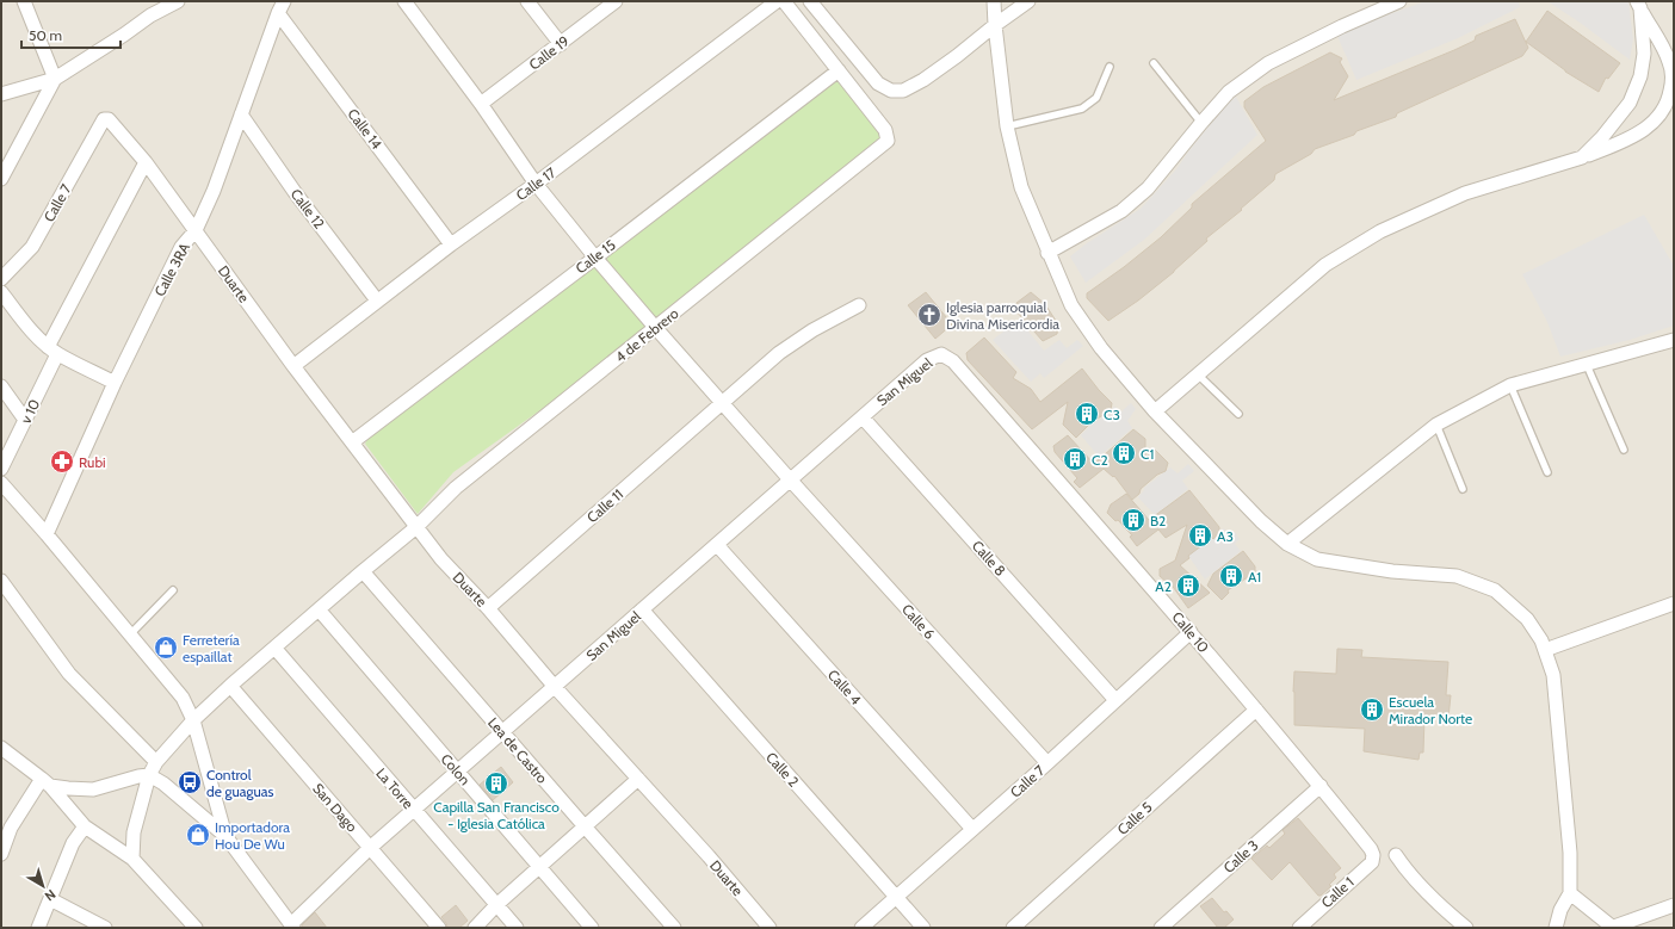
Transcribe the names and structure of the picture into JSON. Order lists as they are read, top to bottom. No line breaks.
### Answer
{"streets":{"street":["Calle 19","Calle 14","Calle 17","Calle 7","Calle 12","Calle 15","Calle 3RA","Duarte","4 de Febrero","San Miguel","v 10","Calle 11","Calle 8","Calle 6","Calle 10","Calle 4","Lea de Castro","Colon","Calle 2","La Torre","San Dago","Calle 5","Calle 3","Calle 1"]},"crossings":[["Calle 19","Calle 6"],["Calle 14","Calle 17"],["Calle 14","Calle 3RA"],["Calle 17","Calle 12"],["Calle 17","Duarte"],["Calle 17","Calle 6"],["Calle 7","Duarte"],["Calle 7","Calle 8"],["Calle 7","Calle 6"],["Calle 7","Calle 10"],["Calle 7","Calle 4"],["Calle 7","Calle 2"],["Calle 12","Calle 3RA"],["Calle 15","Duarte"],["Calle 15","4 de Febrero"],["Calle 15","Calle 6"],["Calle 3RA","Duarte"],["Duarte","4 de Febrero"],["Duarte","San Miguel"],["Duarte","v 10"],["Duarte","Calle 11"],["4 de Febrero","Calle 6"],["4 de Febrero","Lea de Castro"],["4 de Febrero","Colon"],["4 de Febrero","La Torre"],["4 de Febrero","San Dago"],["San Miguel","Calle 8"],["San Miguel","Calle 6"],["San Miguel","Calle 10"],["San Miguel","Calle 4"],["San Miguel","Lea de Castro"],["San Miguel","Colon"],["San Miguel","Calle 2"],["San Miguel","La Torre"],["San Miguel","San Dago"],["Calle 11","Calle 6"],["Calle 10","Calle 5"],["Calle 10","Calle 3"],["Calle 10","Calle 1"]],"places":{"church":["Iglesia parroquial Divina Misericordia"],"building":["C3","C1","C2","B2","A3","A1","A2","Escuela Mirador Norte","Capilla San Francisco - Iglesia Católica"],"pharmacy":["Rubi"],"shop":["Ferretería espaillat","Importadora Hou De Wu"],"bus stop":["Control de guaguas"]},"scale_bar":"50 m","north":"bottom right"}
